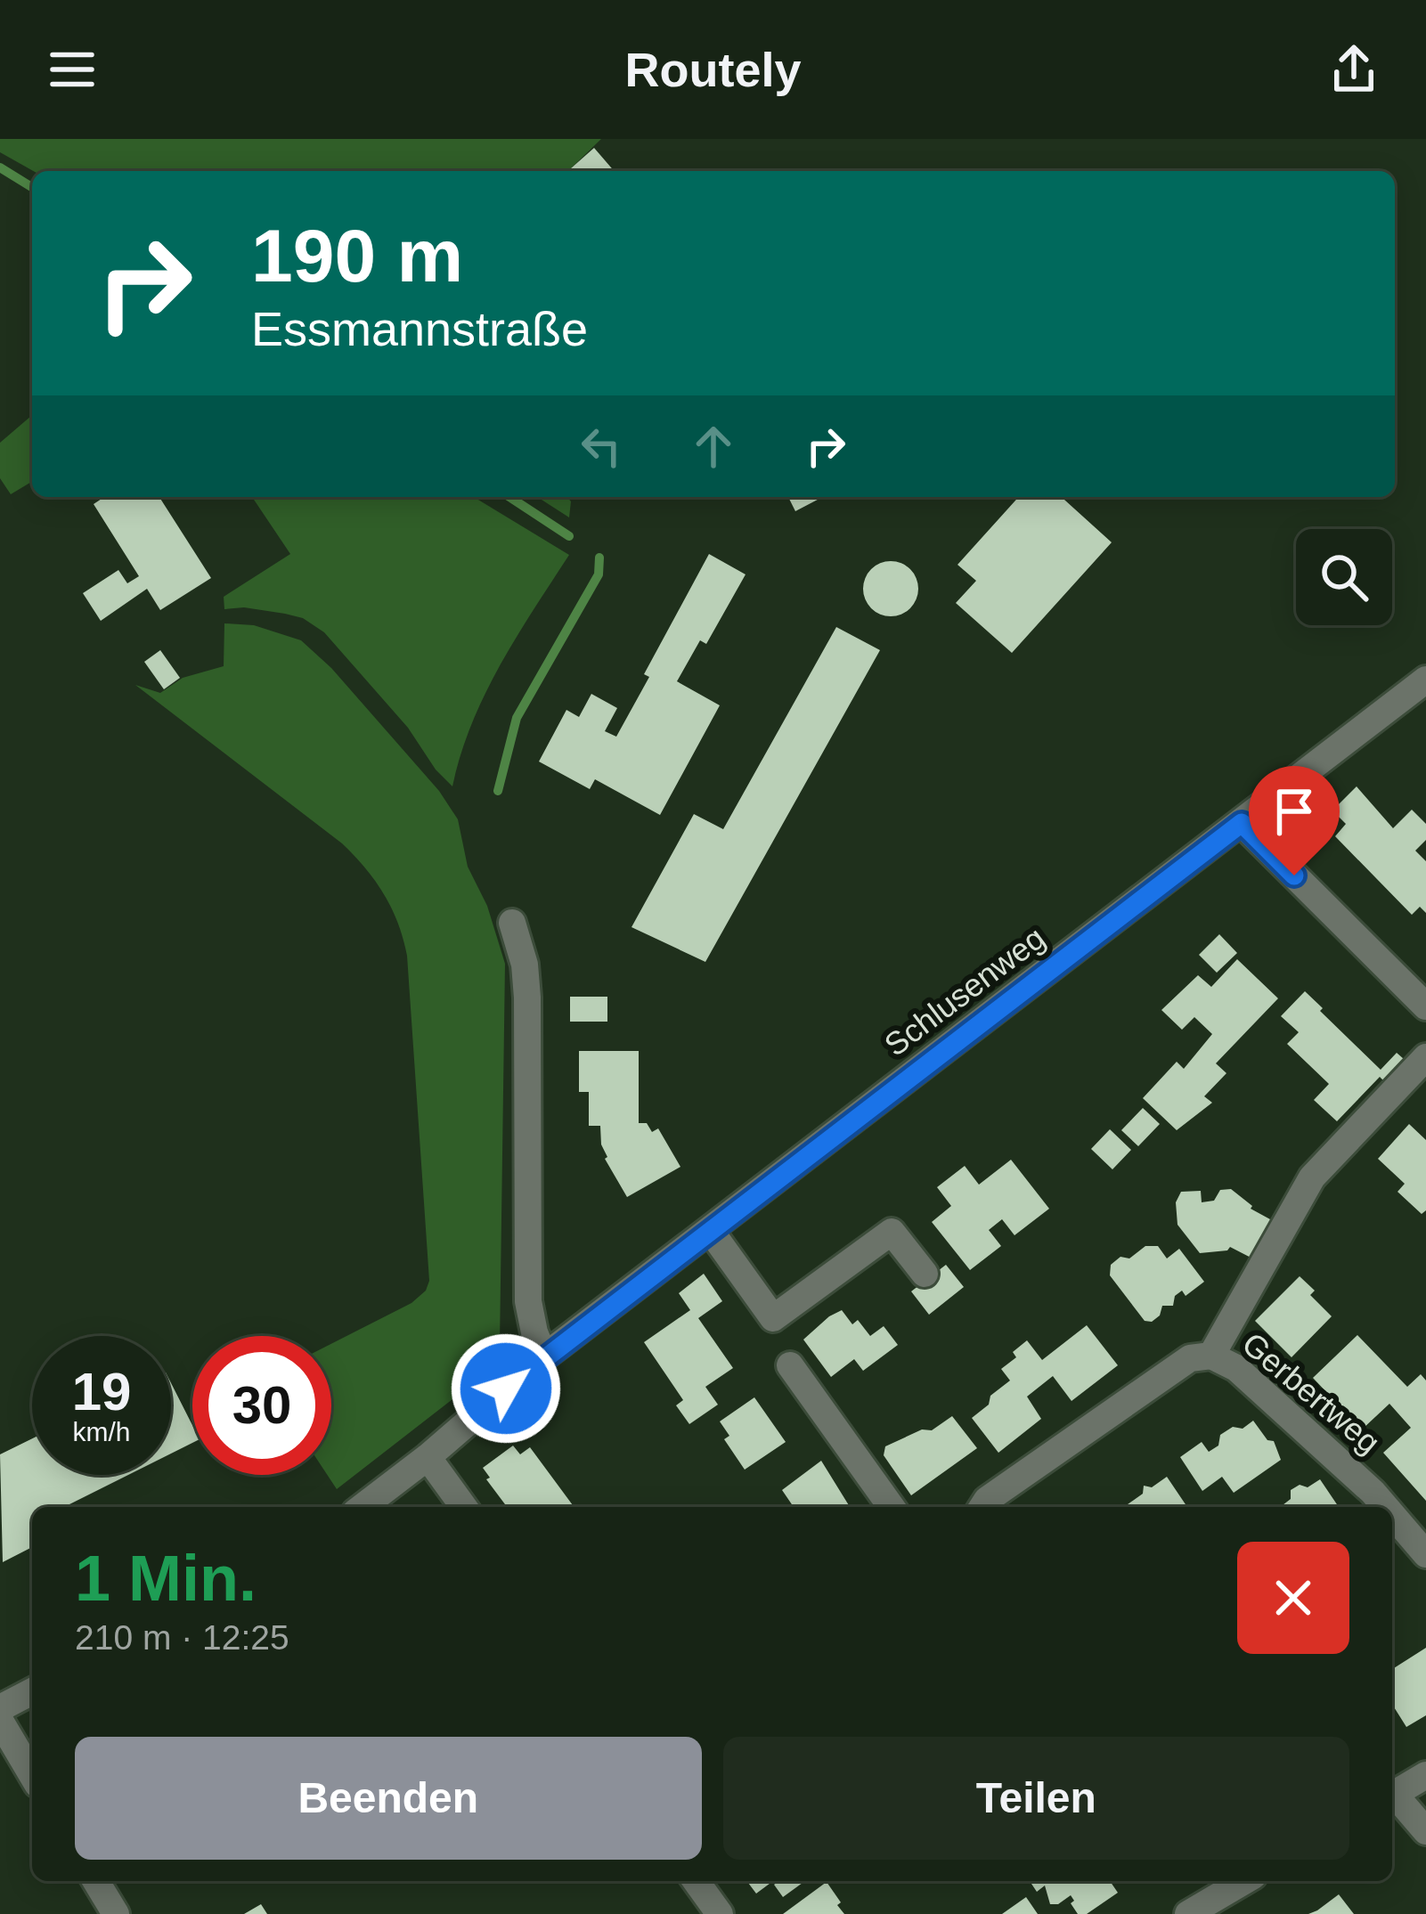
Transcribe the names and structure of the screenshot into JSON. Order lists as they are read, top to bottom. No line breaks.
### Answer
{"streets":{"street":["Schlusenweg","Gerbertweg"]},"page":{"header":"Routely","turn":["190 m","Essmannstraße"],"speed":"19 km/h","limit":"30","heading":["1 Min.","210 m · 12:25"],"buttons":["Beenden","Teilen"]}}
